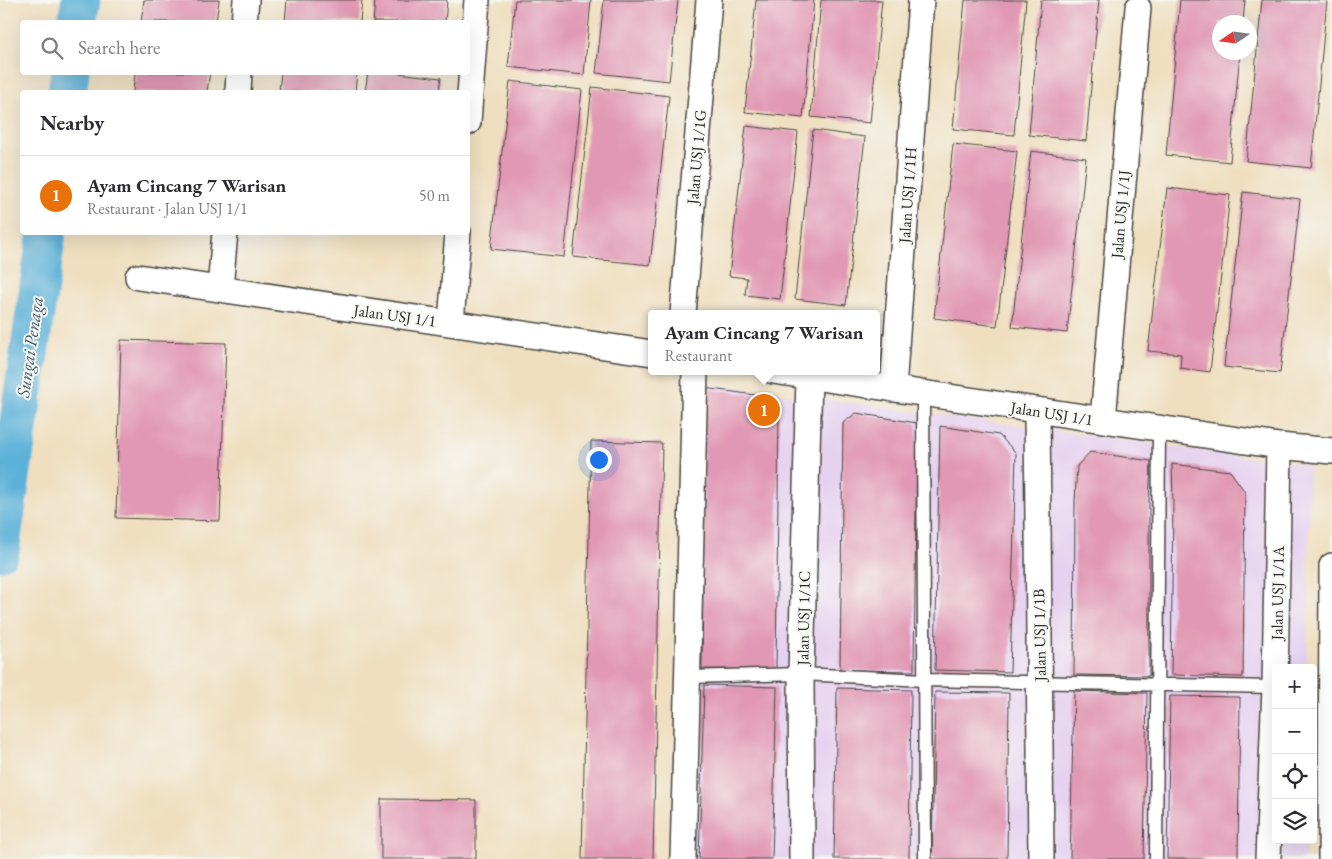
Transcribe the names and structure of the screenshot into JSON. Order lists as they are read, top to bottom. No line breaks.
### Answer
{"streets":{"street":["Jalan USJ 1/1G","Jalan USJ 1/1H","Jalan USJ 1/1J","Jalan USJ 1/1","Jalan USJ 1/1A","Jalan USJ 1/1C","Jalan USJ 1/1B"]},"crossings":[["Jalan USJ 1/1H","Jalan USJ 1/1"],["Jalan USJ 1/1J","Jalan USJ 1/1"],["Jalan USJ 1/1","Jalan USJ 1/1A"],["Jalan USJ 1/1","Jalan USJ 1/1C"],["Jalan USJ 1/1","Jalan USJ 1/1B"]],"water":["Sungai Penaga"],"north":"left","page":{"search":"Search here","heading":"Nearby","list":[{"mark":"1","name":"Ayam Cincang 7 Warisan","note":"Restaurant · Jalan USJ 1/1","value":"50 m"}],"popup":["Ayam Cincang 7 Warisan","Restaurant"],"pins":"1","map_buttons":["+","−"]}}
